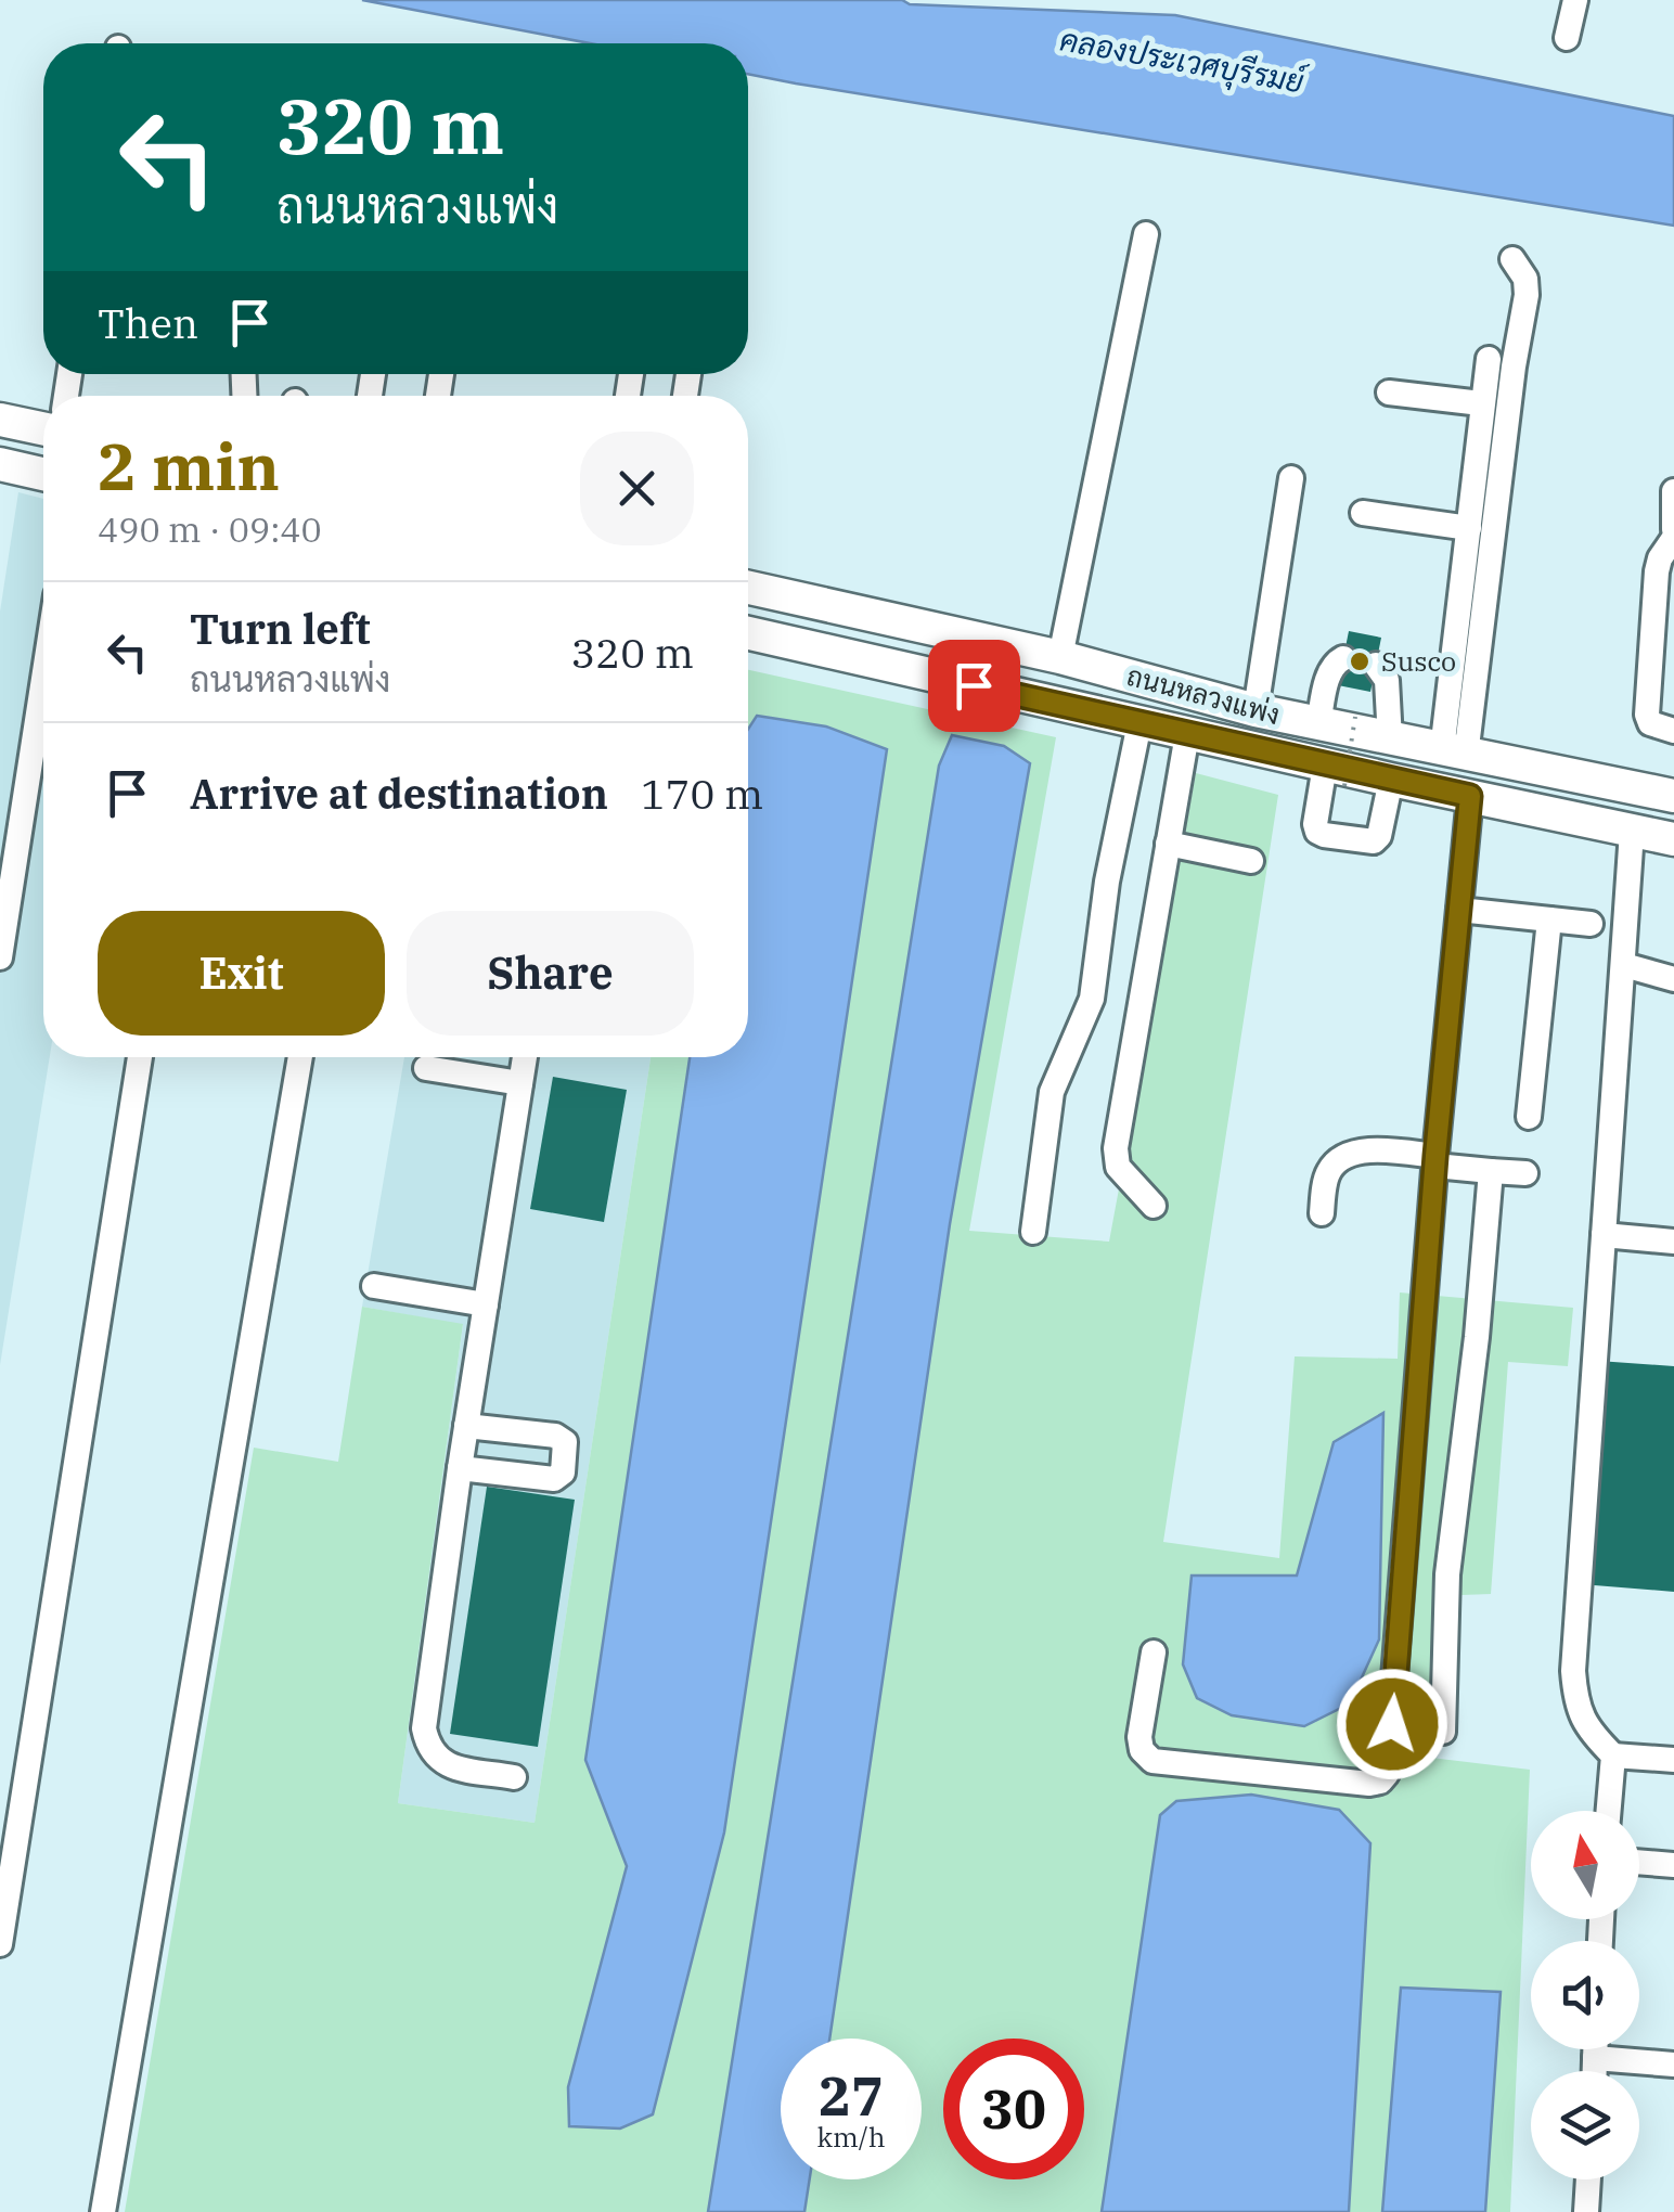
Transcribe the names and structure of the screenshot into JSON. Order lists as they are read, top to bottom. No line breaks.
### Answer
{"streets":{"main road":["ถนนหลวงแพ่ง"]},"water":["คลองประเวศบุรีรมย์"],"places":["Susco"],"north":"top","page":{"turn":["320 m","ถนนหลวงแพ่ง"],"then":"Then","heading":["2 min","490 m · 09:40"],"list":[{"name":"Turn left","note":"ถนนหลวงแพ่ง","value":"320 m"},{"name":"Arrive at destination","value":"170 m"}],"buttons":["Exit","Share"],"speed":"27 km/h","limit":"30"}}
